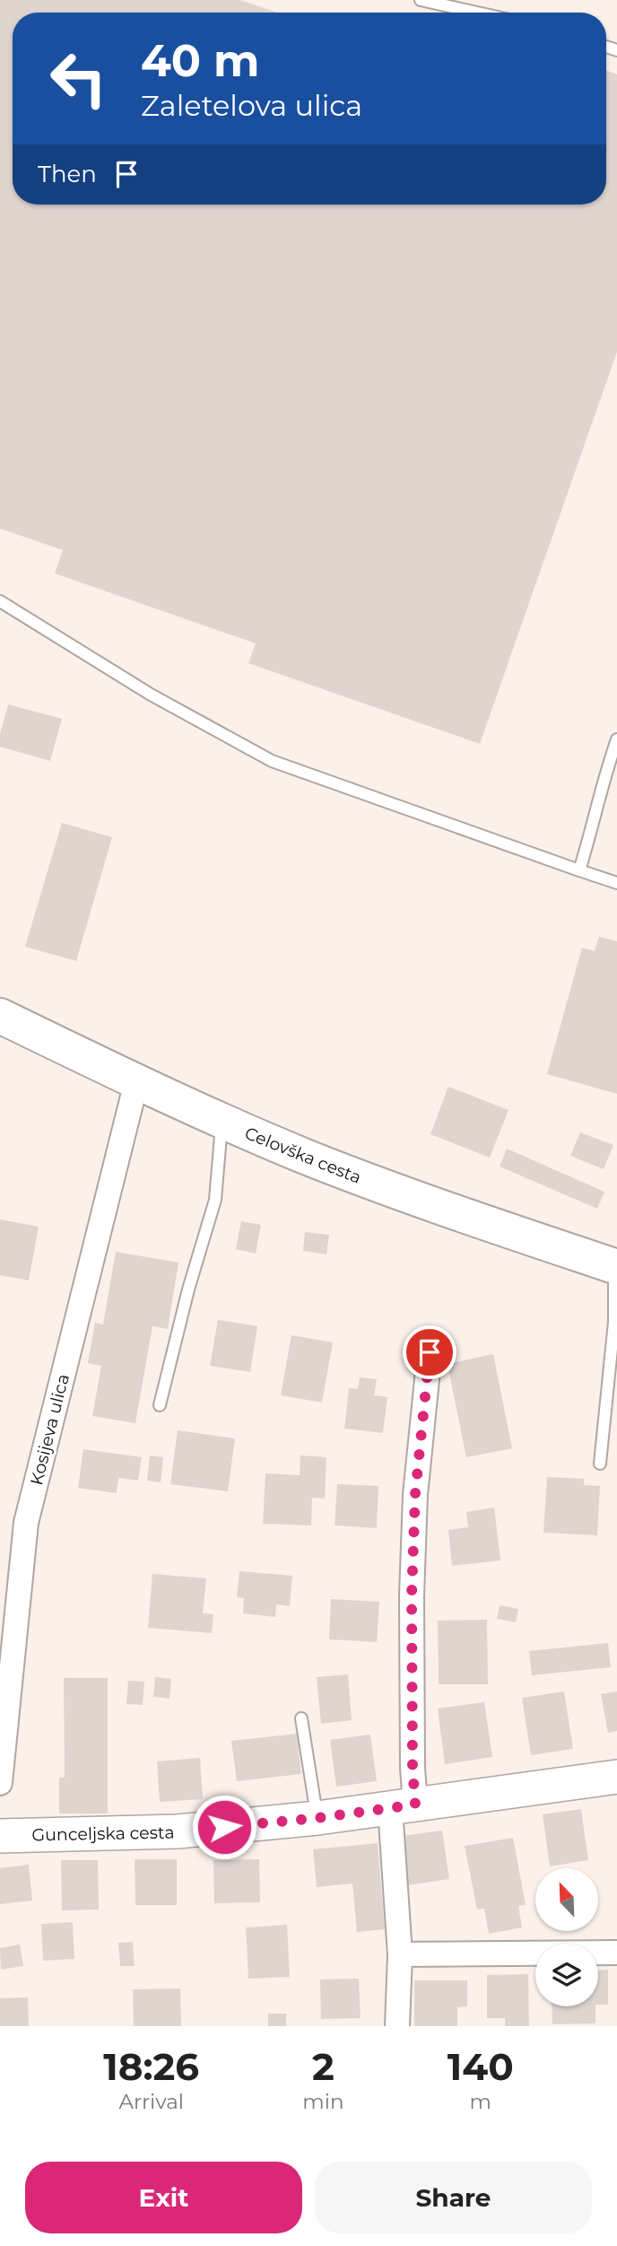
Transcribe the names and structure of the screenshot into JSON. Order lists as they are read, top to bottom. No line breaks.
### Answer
{"streets":{"main road":["Celovška cesta"],"street":["Kosijeva ulica","Gunceljska cesta"]},"crossings":[["Celovška cesta","Kosijeva ulica"]],"north":"top left","page":{"turn":["40 m","Zaletelova ulica"],"then":"Then","eta":["18:26","Arrival","2","min","140","m"],"buttons":["Exit","Share"]}}
